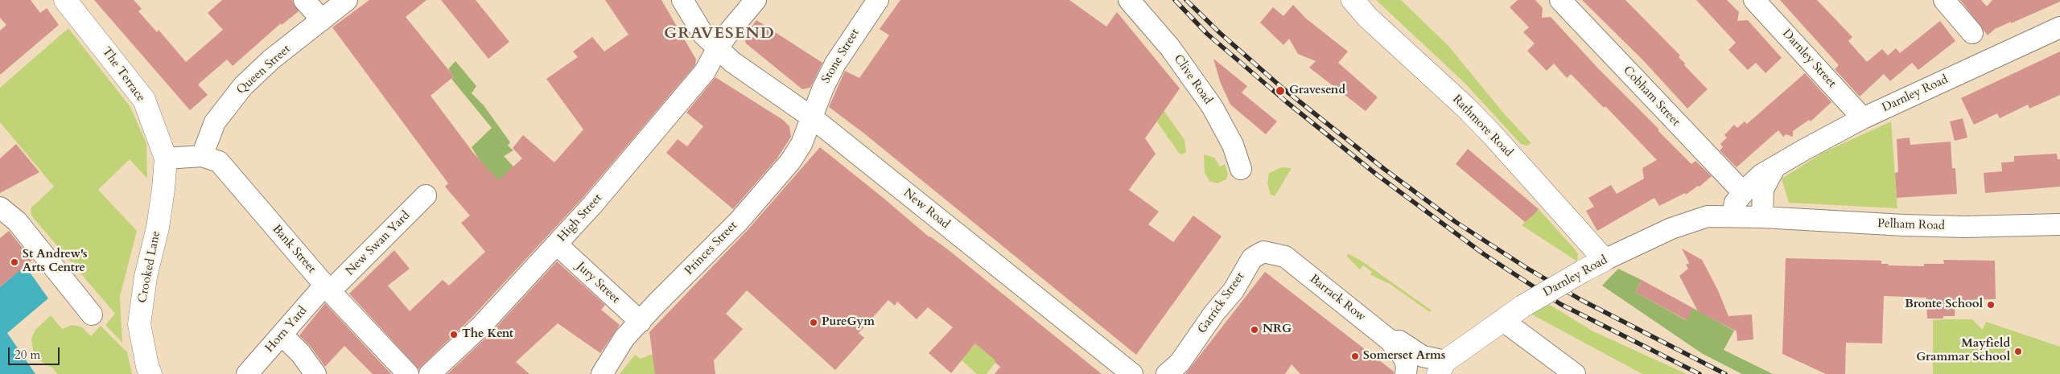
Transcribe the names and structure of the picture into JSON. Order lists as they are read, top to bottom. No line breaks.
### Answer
{"streets":{"main road":["The Terrace","Darnley Road","Rathmore Road","Crooked Lane"],"street":["Stone Street","Darnley Street","Queen Street","Clive Road","Cobham Street","New Road","High Street","Pelham Road","New Swan Yard","Princes Street","Bank Street","Jury Street","Barrack Row","Garrick Street","Horn Yard"]},"crossings":[["Stone Street","New Road"],["Stone Street","Princes Street"],["Darnley Street","Darnley Road"],["Queen Street","Bank Street"],["The Terrace","Bank Street"],["The Terrace","Crooked Lane"],["Darnley Road","Cobham Street"],["Darnley Road","Rathmore Road"],["Darnley Road","Pelham Road"],["Darnley Road","Barrack Row"],["New Road","High Street"],["New Road","Princes Street"],["High Street","Jury Street"],["New Swan Yard","Bank Street"],["New Swan Yard","Horn Yard"],["Princes Street","Jury Street"],["Bank Street","Crooked Lane"],["Bank Street","Horn Yard"],["Barrack Row","Garrick Street"]],"districts":["GRAVESEND"],"places":["Gravesend","St Andrew's Arts Centre","Bronte School","PureGym","NRG","The Kent","Mayfield Grammar School","Somerset Arms"],"scale_bar":"20 m"}
